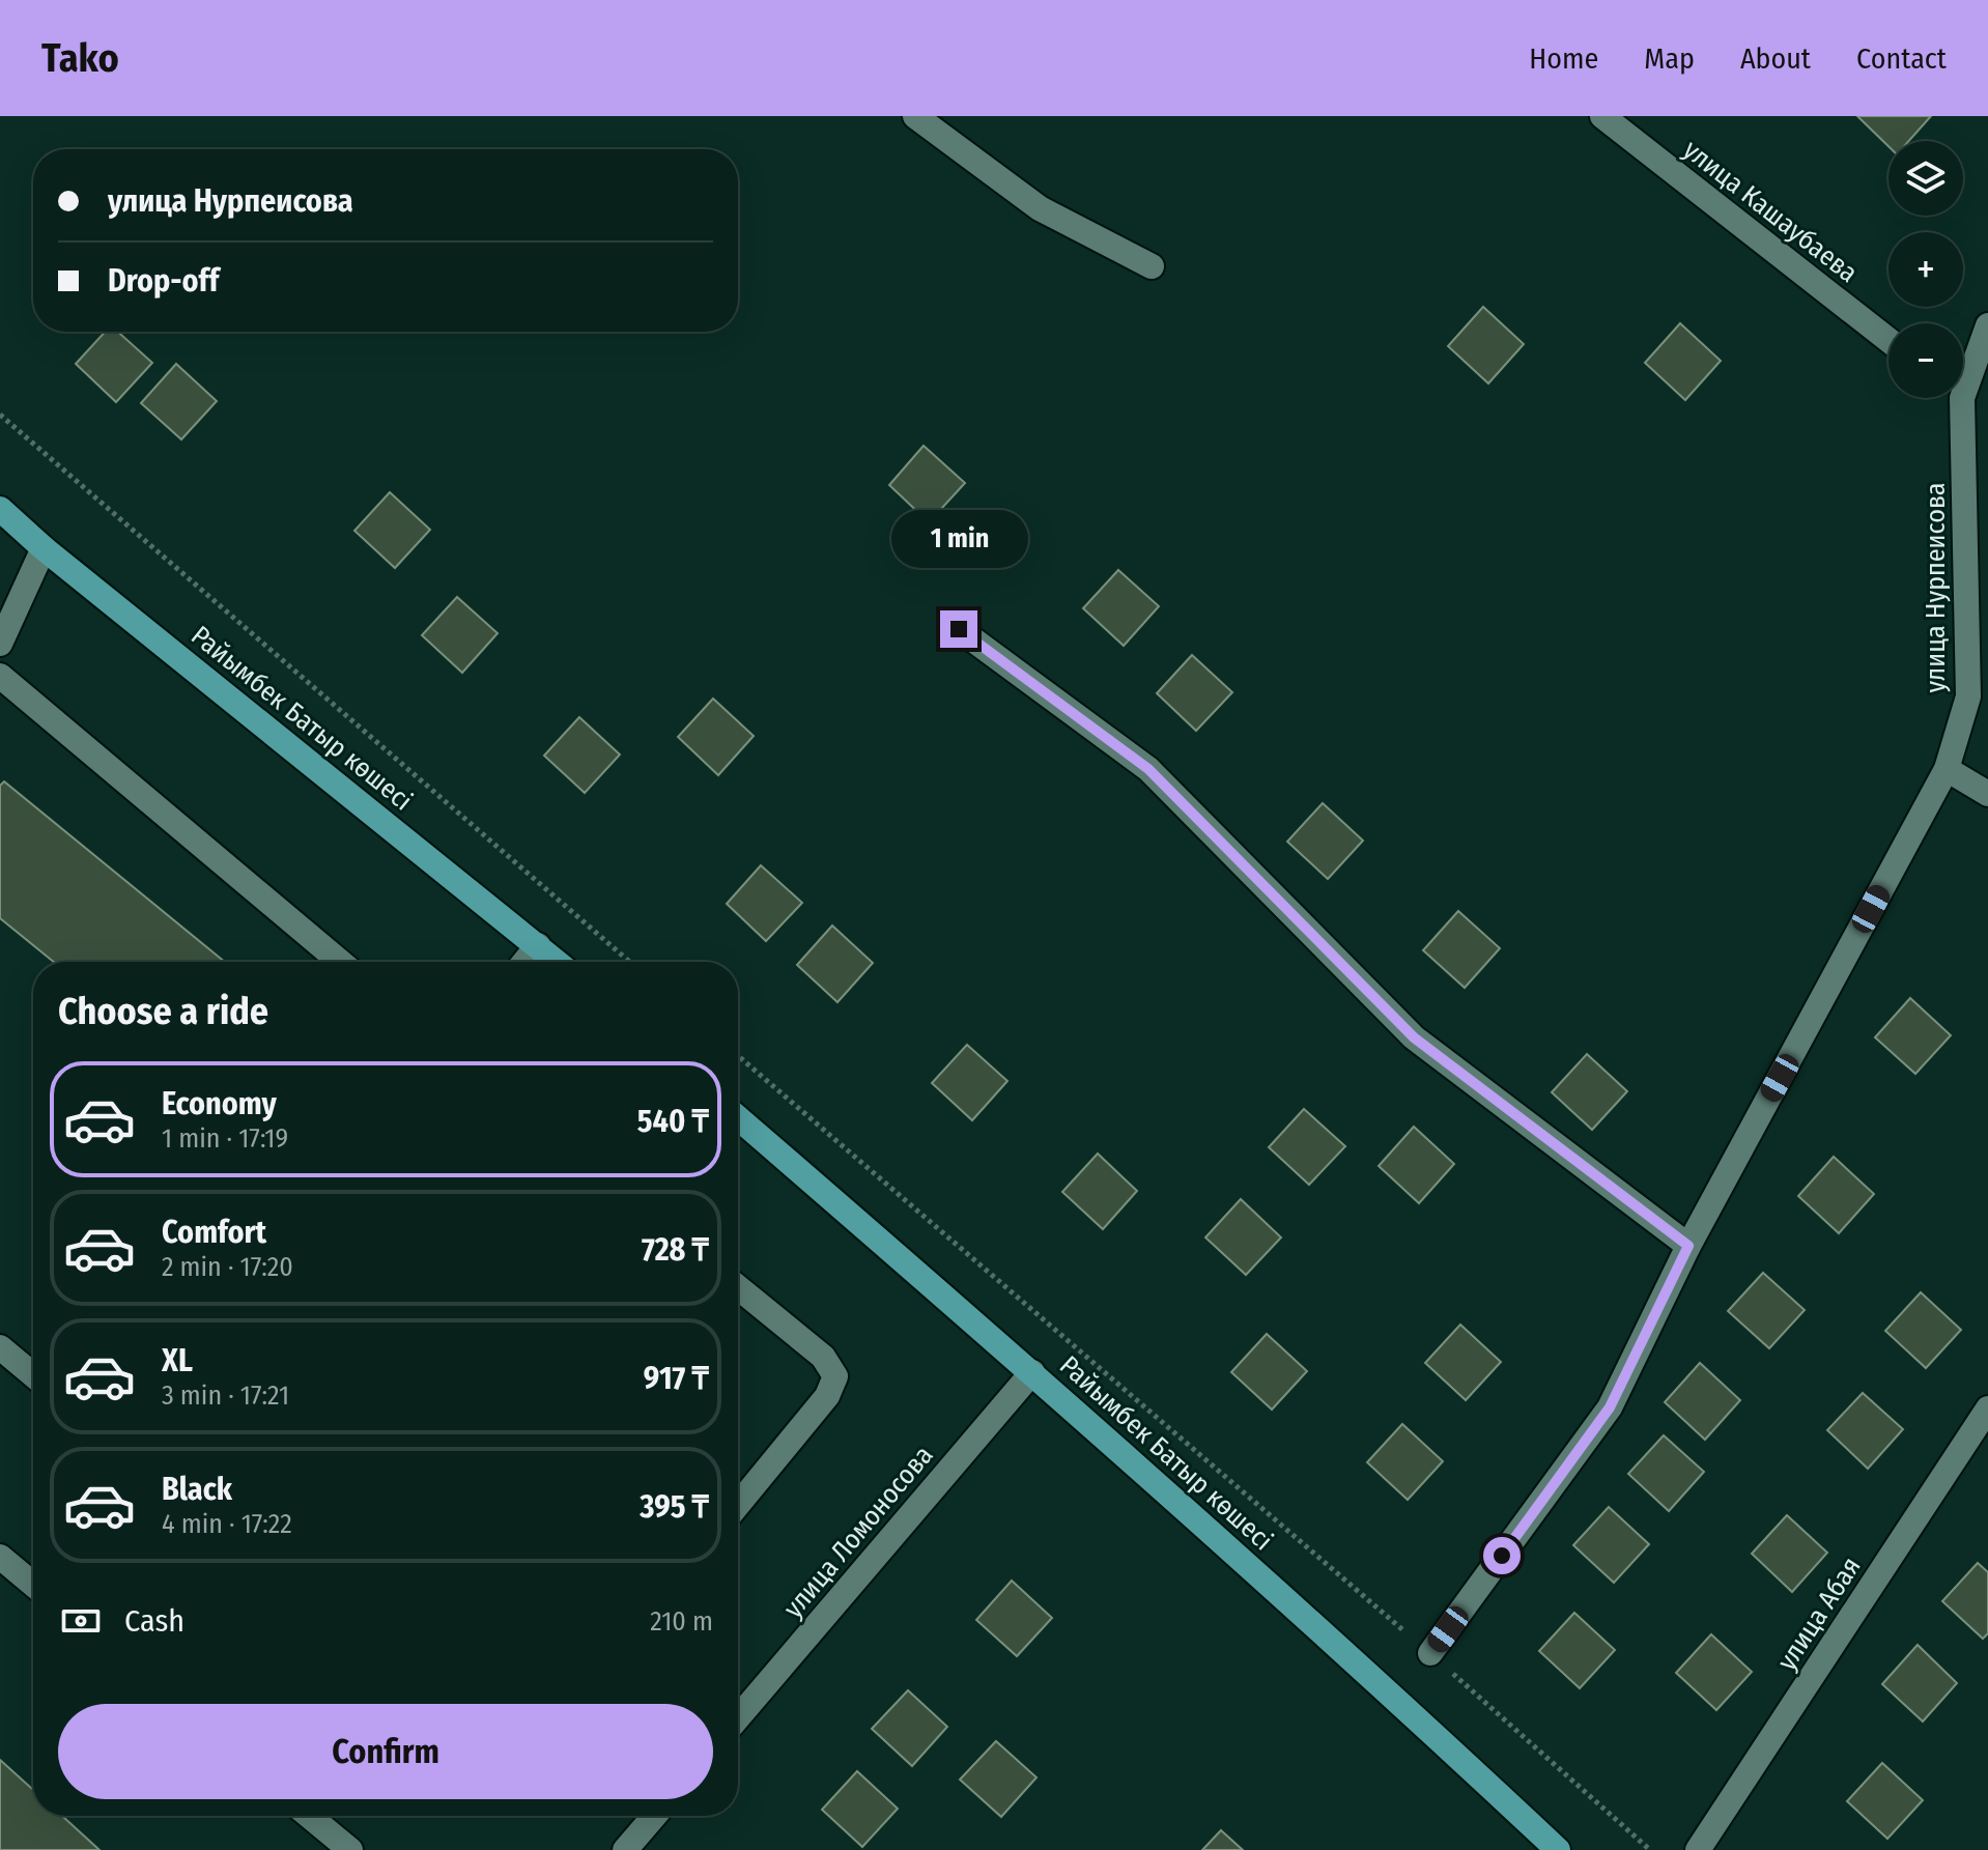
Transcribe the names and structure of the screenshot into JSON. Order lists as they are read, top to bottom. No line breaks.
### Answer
{"streets":{"main road":["Райымбек Батыр көшесі"],"street":["улица Кашаубаева","улица Нурпеисова","улица Ломоносова","улица Абая"]},"crossings":[["Райымбек Батыр көшесі","улица Ломоносова"]],"page":{"header":"Tako","nav":["Home","Map","About","Contact"],"map_buttons":["+","−"],"banner":["улица Нурпеисова","Drop-off"],"bubble":"1 min","heading":"Choose a ride","list":[{"name":"Economy","note":"1 min · 17:19","value":"540 ₸"},{"name":"Comfort","note":"2 min · 17:20","value":"728 ₸"},{"name":"XL","note":"3 min · 17:21","value":"917 ₸"},{"name":"Black","note":"4 min · 17:22","value":"395 ₸"}],"pay":["Cash","210 m"],"buttons":"Confirm"}}
